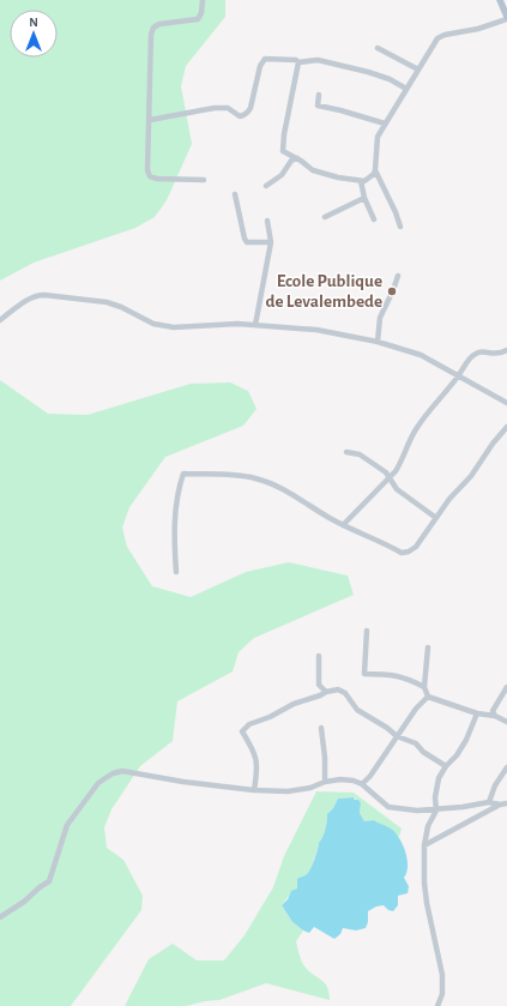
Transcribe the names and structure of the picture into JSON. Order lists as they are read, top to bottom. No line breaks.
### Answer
{"places":["Ecole Publique de Levalembede"],"north":"top"}
